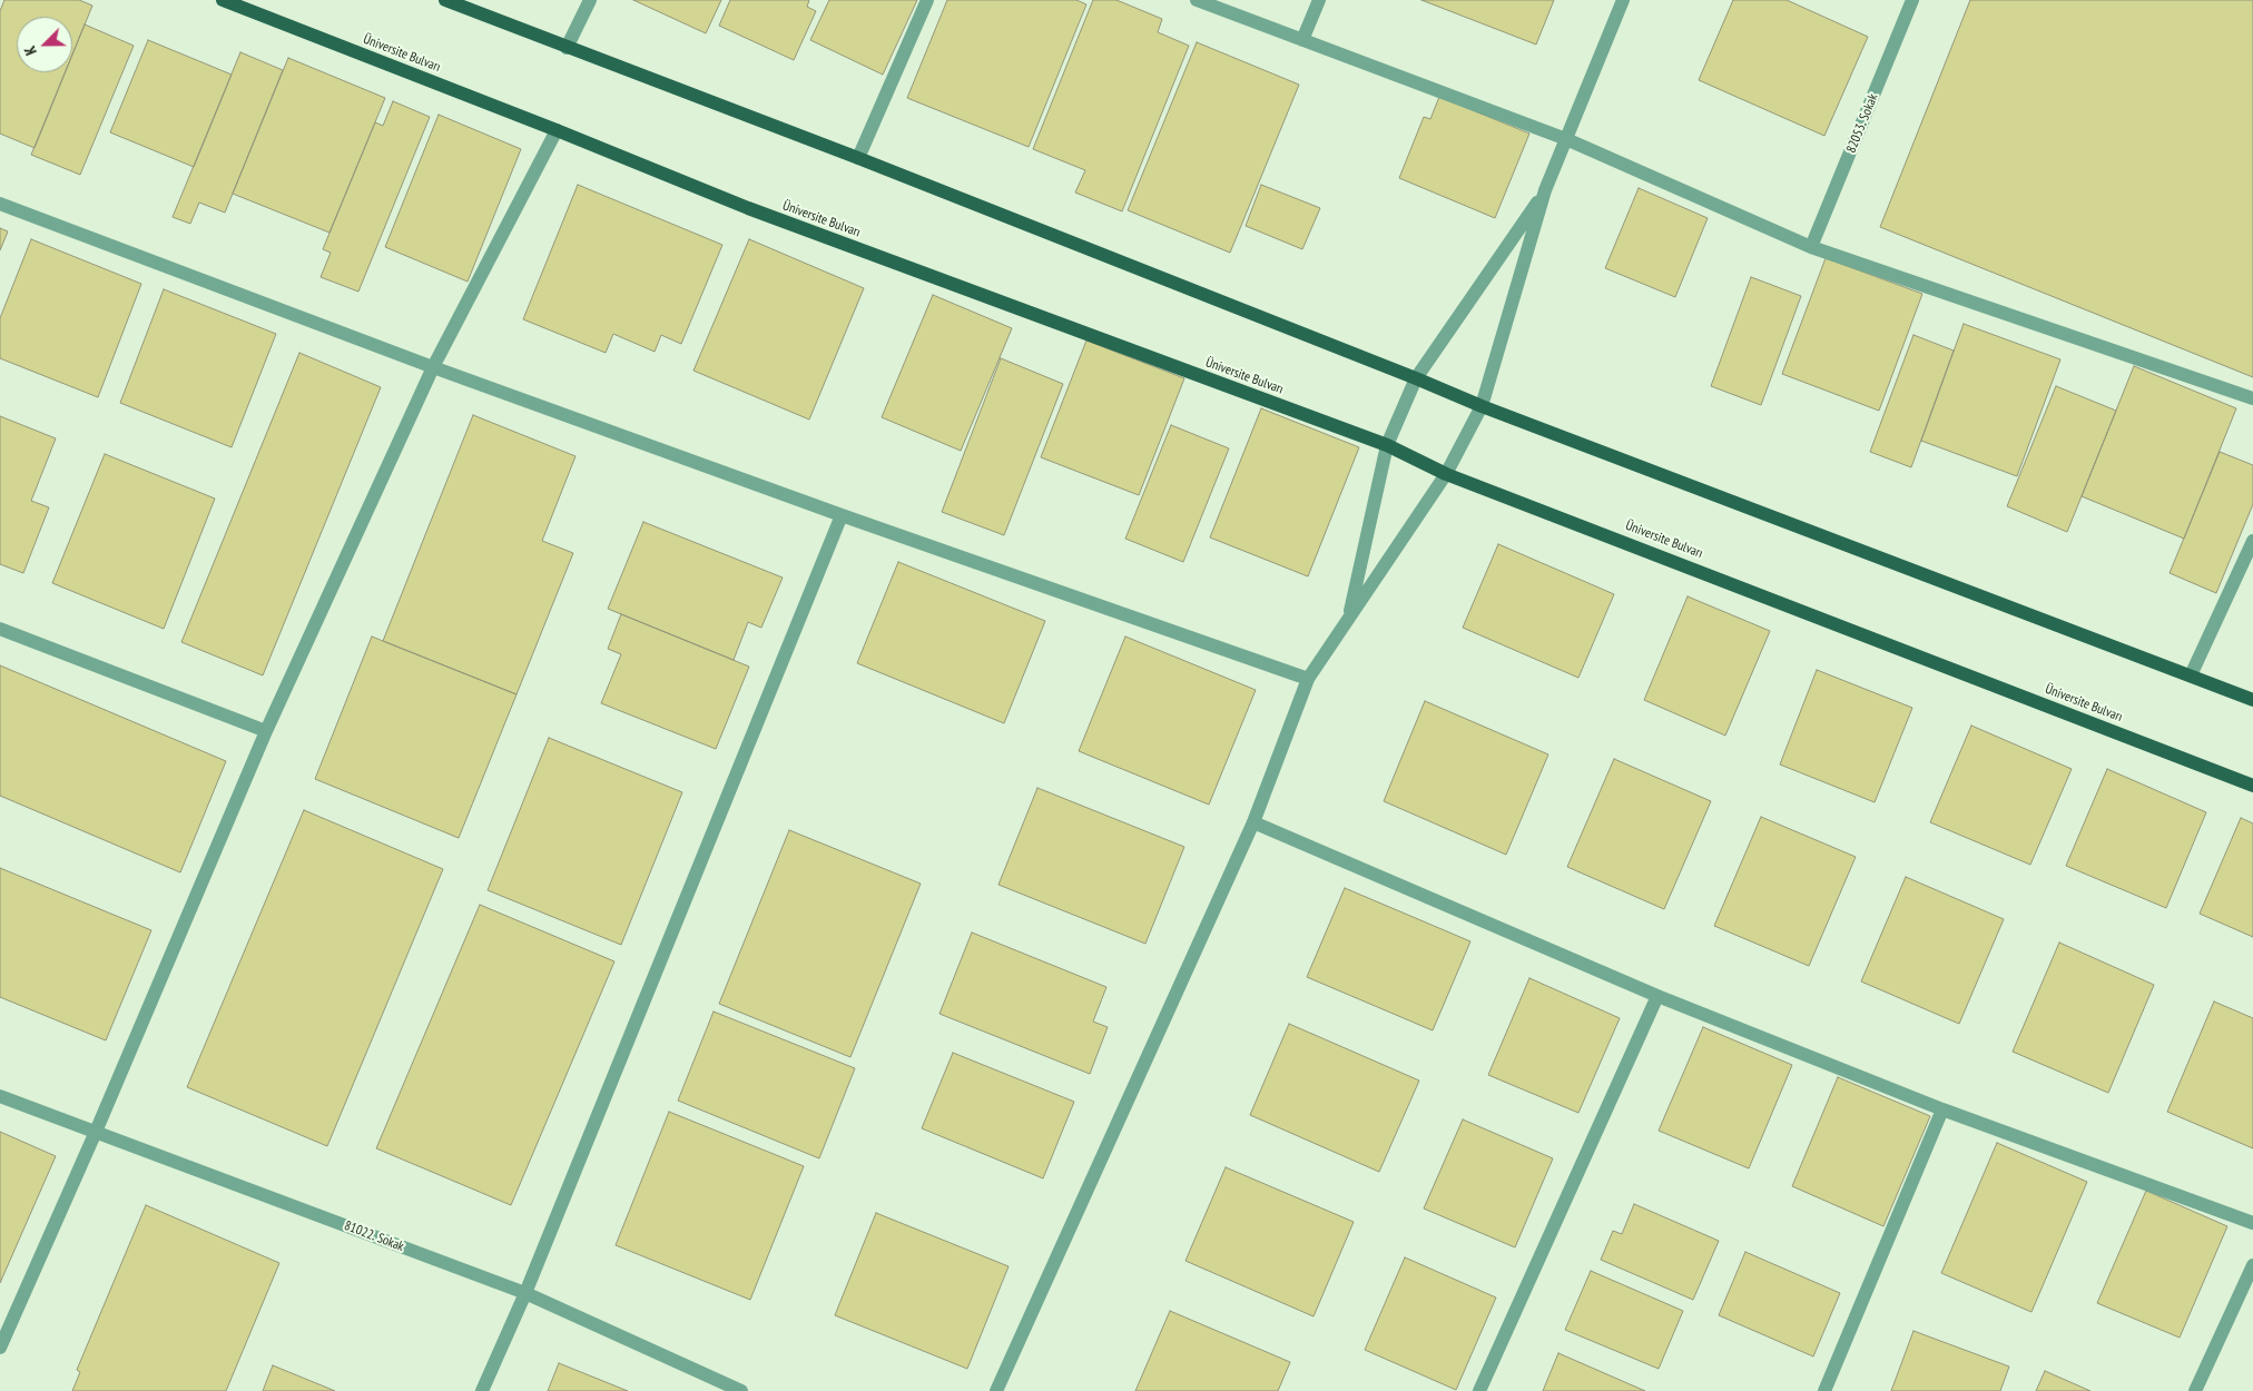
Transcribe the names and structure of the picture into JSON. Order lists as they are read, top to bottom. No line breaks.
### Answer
{"streets":{"main road":["Üniversite Bulvarı"],"street":["82053. Sokak","81022. Sokak"]},"north":"bottom left"}
